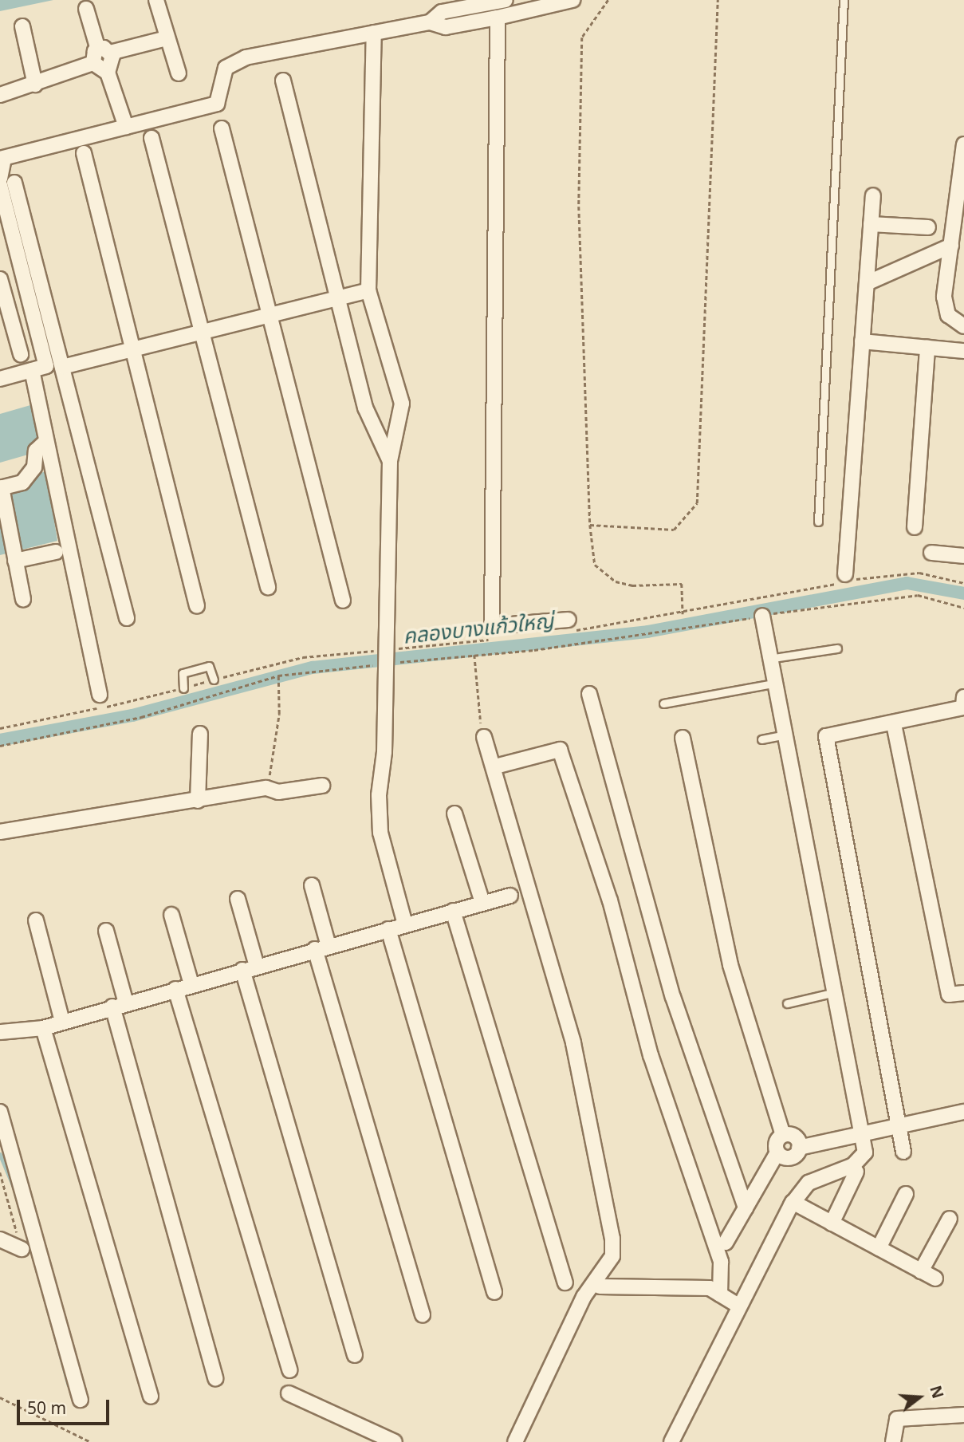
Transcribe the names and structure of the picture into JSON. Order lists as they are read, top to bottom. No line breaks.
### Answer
{"water":["คลองบางแก้วใหญ่"],"scale_bar":"50 m","north":"right"}
